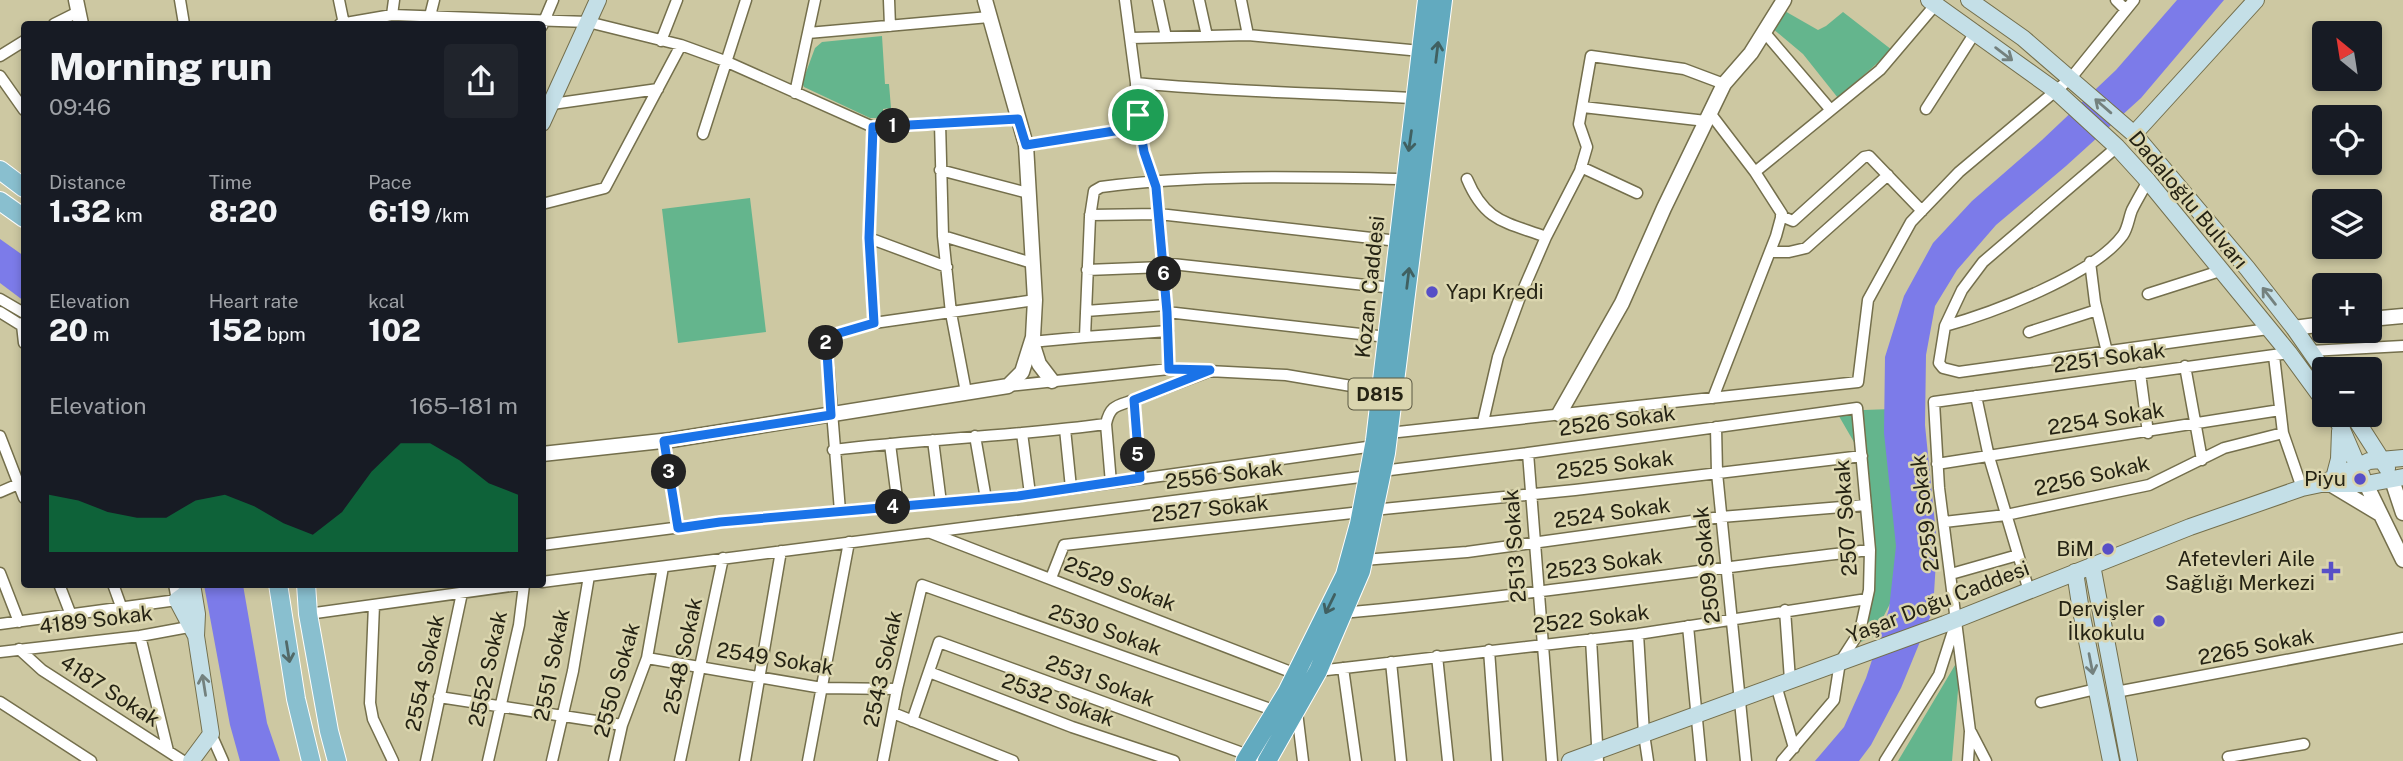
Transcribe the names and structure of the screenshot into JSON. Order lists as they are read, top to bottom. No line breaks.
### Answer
{"streets":{"highway":["Kozan Caddesi","D815"],"main road":["Dadaloğlu Bulvarı","Yaşar Doğu Caddesi"],"street":["2251 Sokak","2254 Sokak","2526 Sokak","2525 Sokak","2556 Sokak","2256 Sokak","2527 Sokak","2524 Sokak","2259 Sokak","2507 Sokak","2513 Sokak","2523 Sokak","2509 Sokak","2529 Sokak","2522 Sokak","4189 Sokak","2530 Sokak","2265 Sokak","2548 Sokak","2549 Sokak","2551 Sokak","2552 Sokak","2543 Sokak","2554 Sokak","2550 Sokak","2531 Sokak","4187 Sokak","2532 Sokak"]},"crossings":[["Dadaloğlu Bulvarı","2251 Sokak"],["Kozan Caddesi","2526 Sokak"],["Kozan Caddesi","2525 Sokak"],["Kozan Caddesi","2556 Sokak"],["Kozan Caddesi","2527 Sokak"],["Kozan Caddesi","2524 Sokak"],["Kozan Caddesi","2523 Sokak"],["Kozan Caddesi","2529 Sokak"],["Kozan Caddesi","2522 Sokak"],["Kozan Caddesi","2530 Sokak"],["Kozan Caddesi","2531 Sokak"],["2251 Sokak","2259 Sokak"],["2254 Sokak","2259 Sokak"],["2526 Sokak","2556 Sokak"],["2526 Sokak","2507 Sokak"],["2526 Sokak","2513 Sokak"],["2526 Sokak","2509 Sokak"],["2525 Sokak","2527 Sokak"],["2525 Sokak","2507 Sokak"],["2525 Sokak","2513 Sokak"],["2525 Sokak","2509 Sokak"],["2556 Sokak","2529 Sokak"],["2556 Sokak","2548 Sokak"],["2556 Sokak","2551 Sokak"],["2556 Sokak","2550 Sokak"],["2256 Sokak","2259 Sokak"],["2527 Sokak","2529 Sokak"],["2524 Sokak","2507 Sokak"],["2524 Sokak","2513 Sokak"],["2524 Sokak","2509 Sokak"],["2259 Sokak","Yaşar Doğu Caddesi"],["2507 Sokak","2523 Sokak"],["2507 Sokak","Yaşar Doğu Caddesi"],["2507 Sokak","2522 Sokak"],["2513 Sokak","2523 Sokak"],["2513 Sokak","2522 Sokak"],["2523 Sokak","2509 Sokak"],["2509 Sokak","Yaşar Doğu Caddesi"],["2509 Sokak","2522 Sokak"],["4189 Sokak","4187 Sokak"],["2530 Sokak","2543 Sokak"],["2548 Sokak","2549 Sokak"],["2549 Sokak","2543 Sokak"],["2549 Sokak","2550 Sokak"],["2531 Sokak","2532 Sokak"]],"places":{"other":["Yapı Kredi","Piyu","BiM","Dervişler İlkokulu"],"health":["Afetevleri Aile Sağlığı Merkezi"]},"north":"top left","page":{"map_buttons":["+","−"],"heading":["Morning run","09:46"],"pins":["1","6","2","5","3","4"],"stats":[["Distance","1.32 km"],["Time","8:20"],["Pace","6:19 /km"],["Elevation","20 m"],["Heart rate","152 bpm"],["kcal","102"]],"chart":["Elevation","165–181 m"]}}
